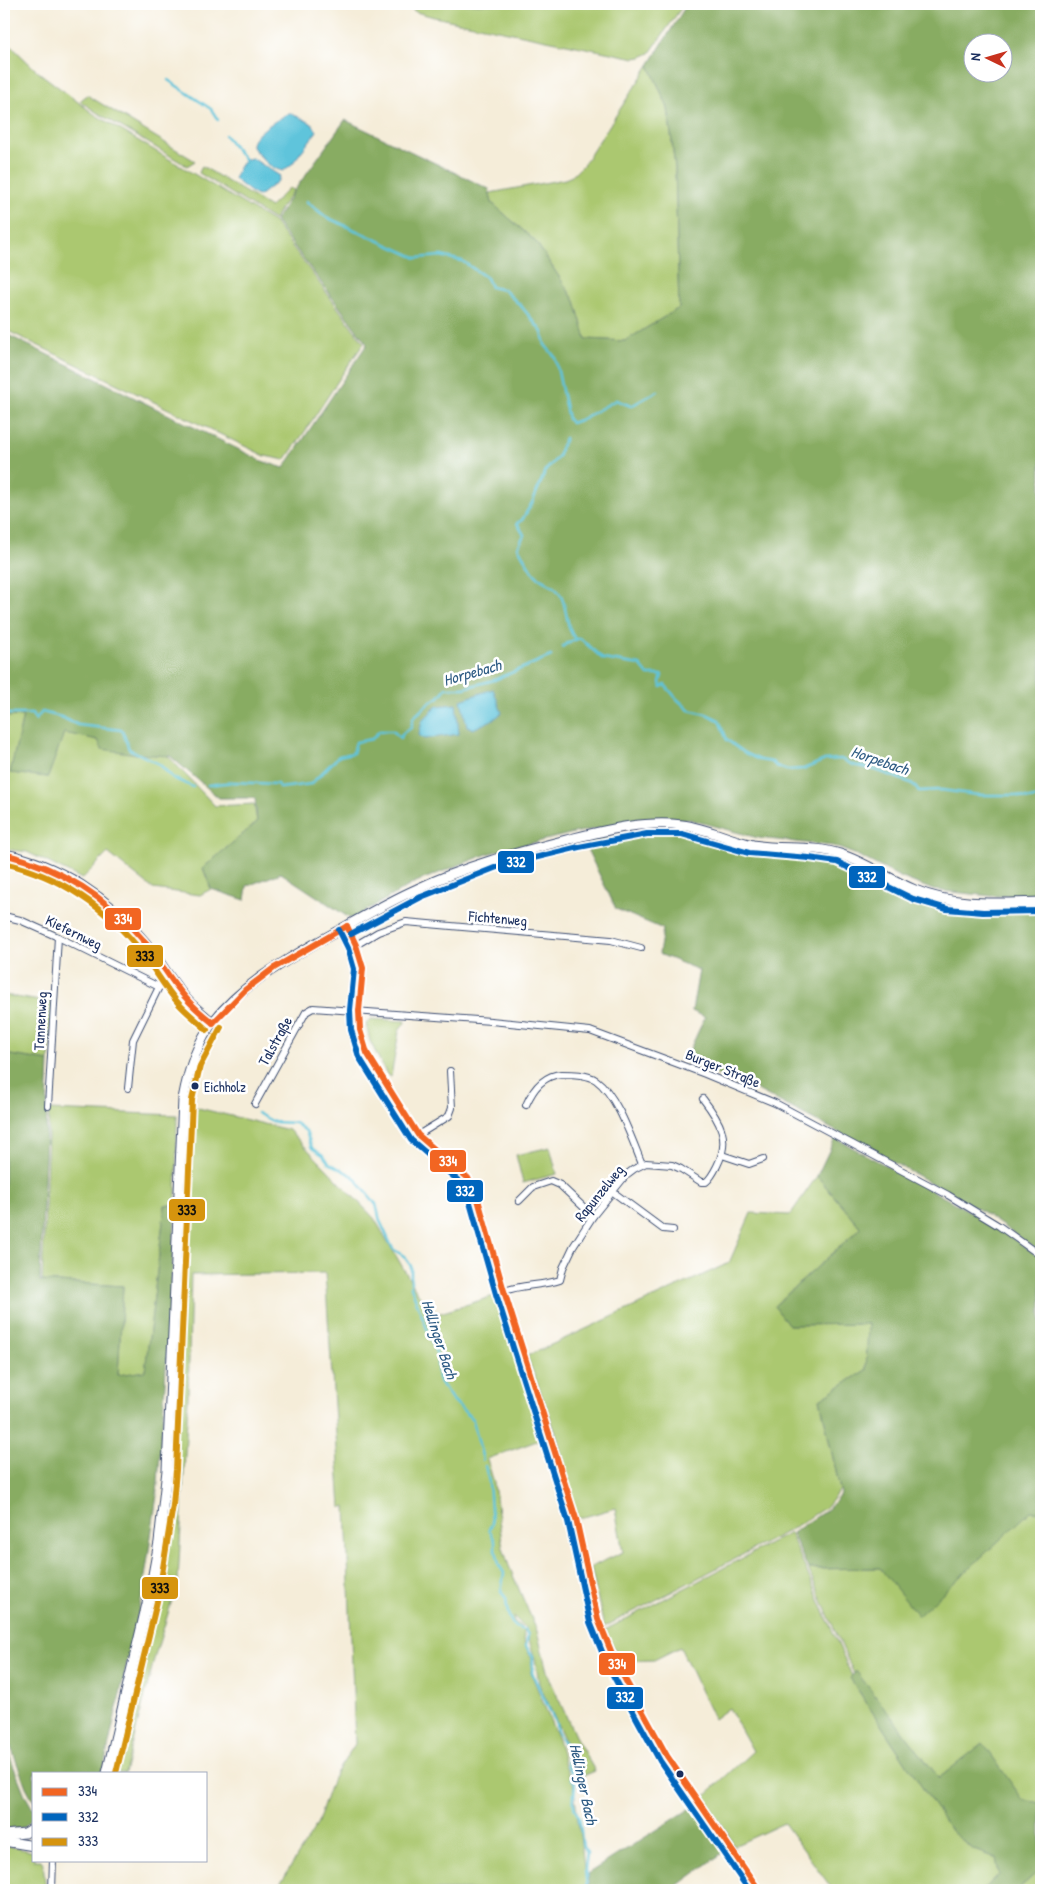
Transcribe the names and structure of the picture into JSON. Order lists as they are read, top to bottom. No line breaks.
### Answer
{"streets":{"street":["Fichtenweg","Kiefernweg","Tannenweg","Talstraße","Burger Straße","Rapunzelweg"]},"crossings":[["Kiefernweg","Tannenweg"],["Talstraße","Burger Straße"]],"water":["Horpebach","Hellinger Bach"],"places":["Eichholz"],"lines":["transit line 332","transit line 334","transit line 333"],"legend":["334","332","333"],"north":"left"}
